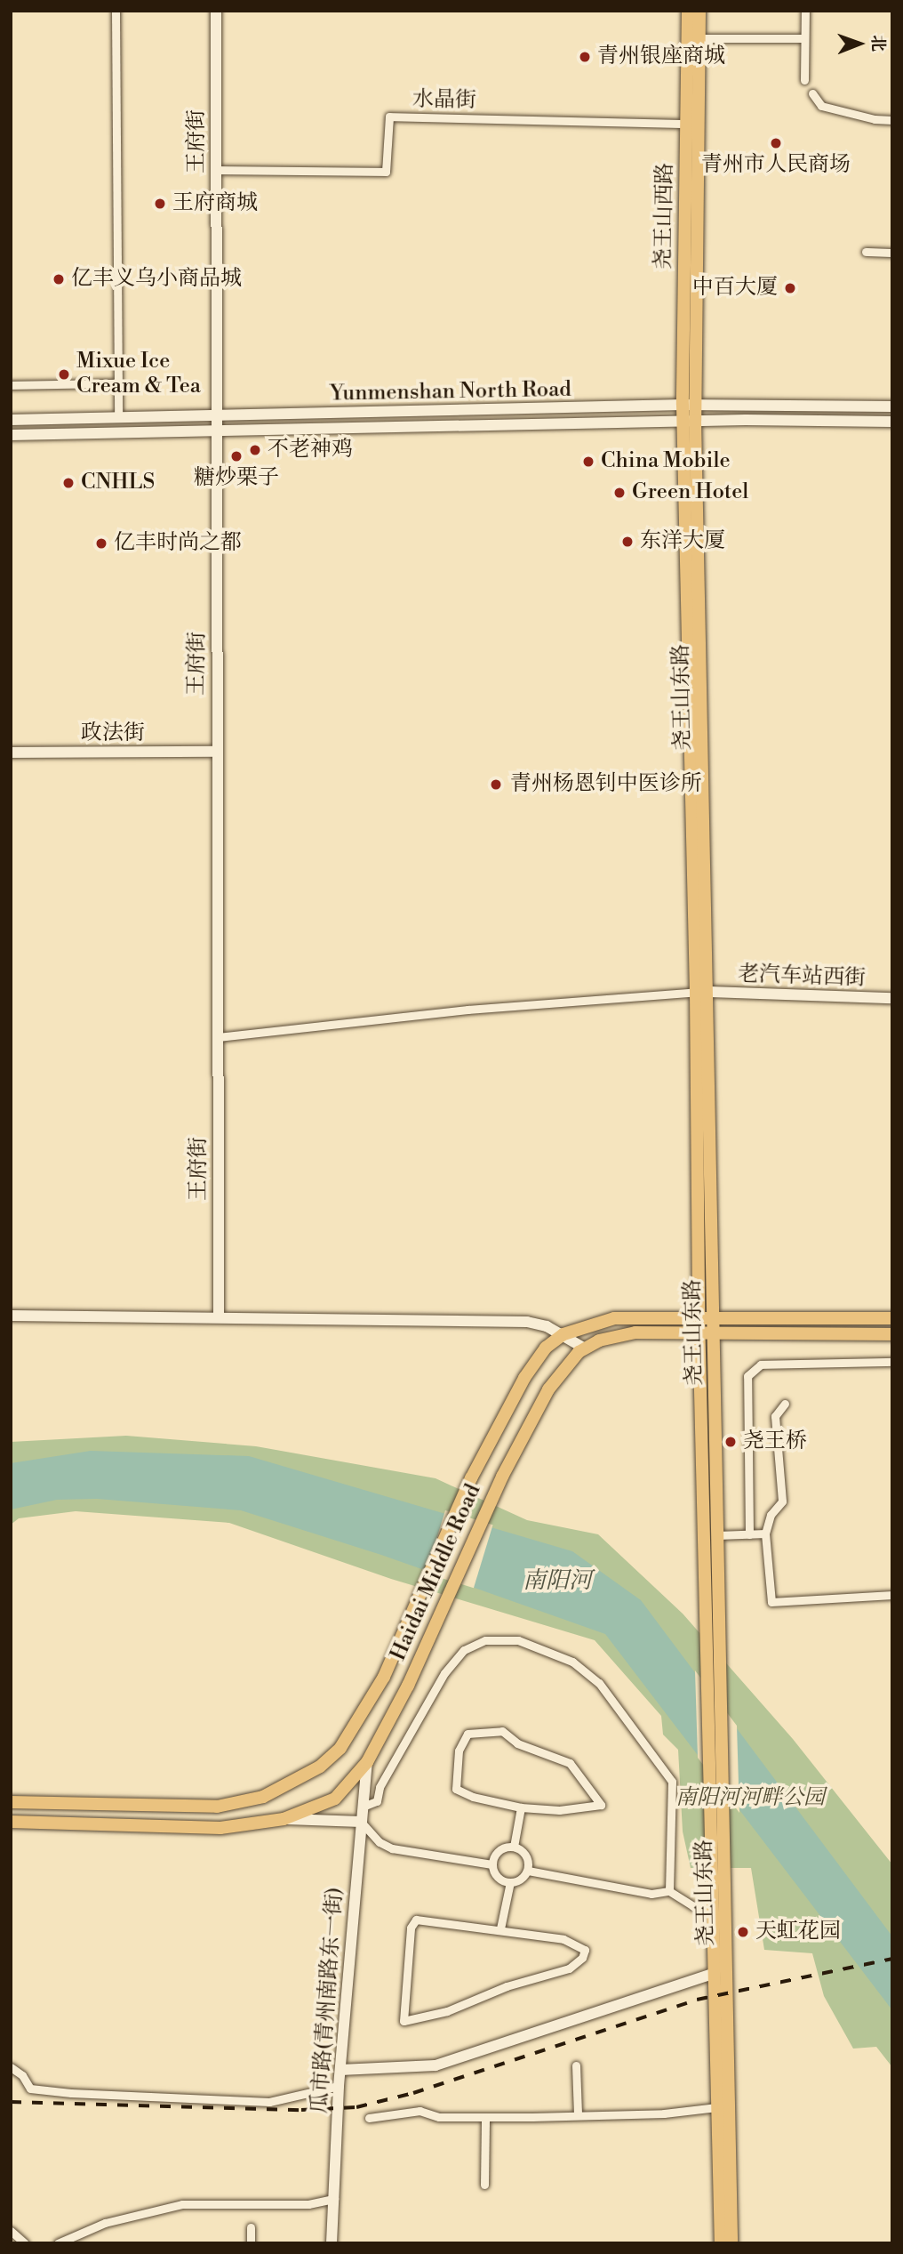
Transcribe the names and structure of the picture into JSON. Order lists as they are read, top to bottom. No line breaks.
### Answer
{"streets":{"main road":["尧王山西路","尧王山东路","Haidai Middle Road"],"street":["水晶街","王府街","Yunmenshan North Road","政法街","老汽车站西街","瓜市路(青州南路东一街)"]},"crossings":[["水晶街","王府街"],["水晶街","尧王山西路"],["王府街","Yunmenshan North Road"],["王府街","政法街"],["尧王山西路","Yunmenshan North Road"],["尧王山西路","尧王山东路"],["Yunmenshan North Road","尧王山东路"],["尧王山东路","老汽车站西街"],["尧王山东路","Haidai Middle Road"],["Haidai Middle Road","瓜市路(青州南路东一街)"]],"water":["南阳河"],"parks":["南阳河河畔公园"],"places":["青州银座商城","青州市人民商场","王府商城","亿丰义乌小商品城","中百大厦","Mixue Ice Cream & Tea","不老神鸡","糖炒栗子","China Mobile","CNHLS","Green Hotel","东洋大厦","亿丰时尚之都","青州杨恩钊中医诊所","尧王桥","天虹花园"],"north":"right"}
